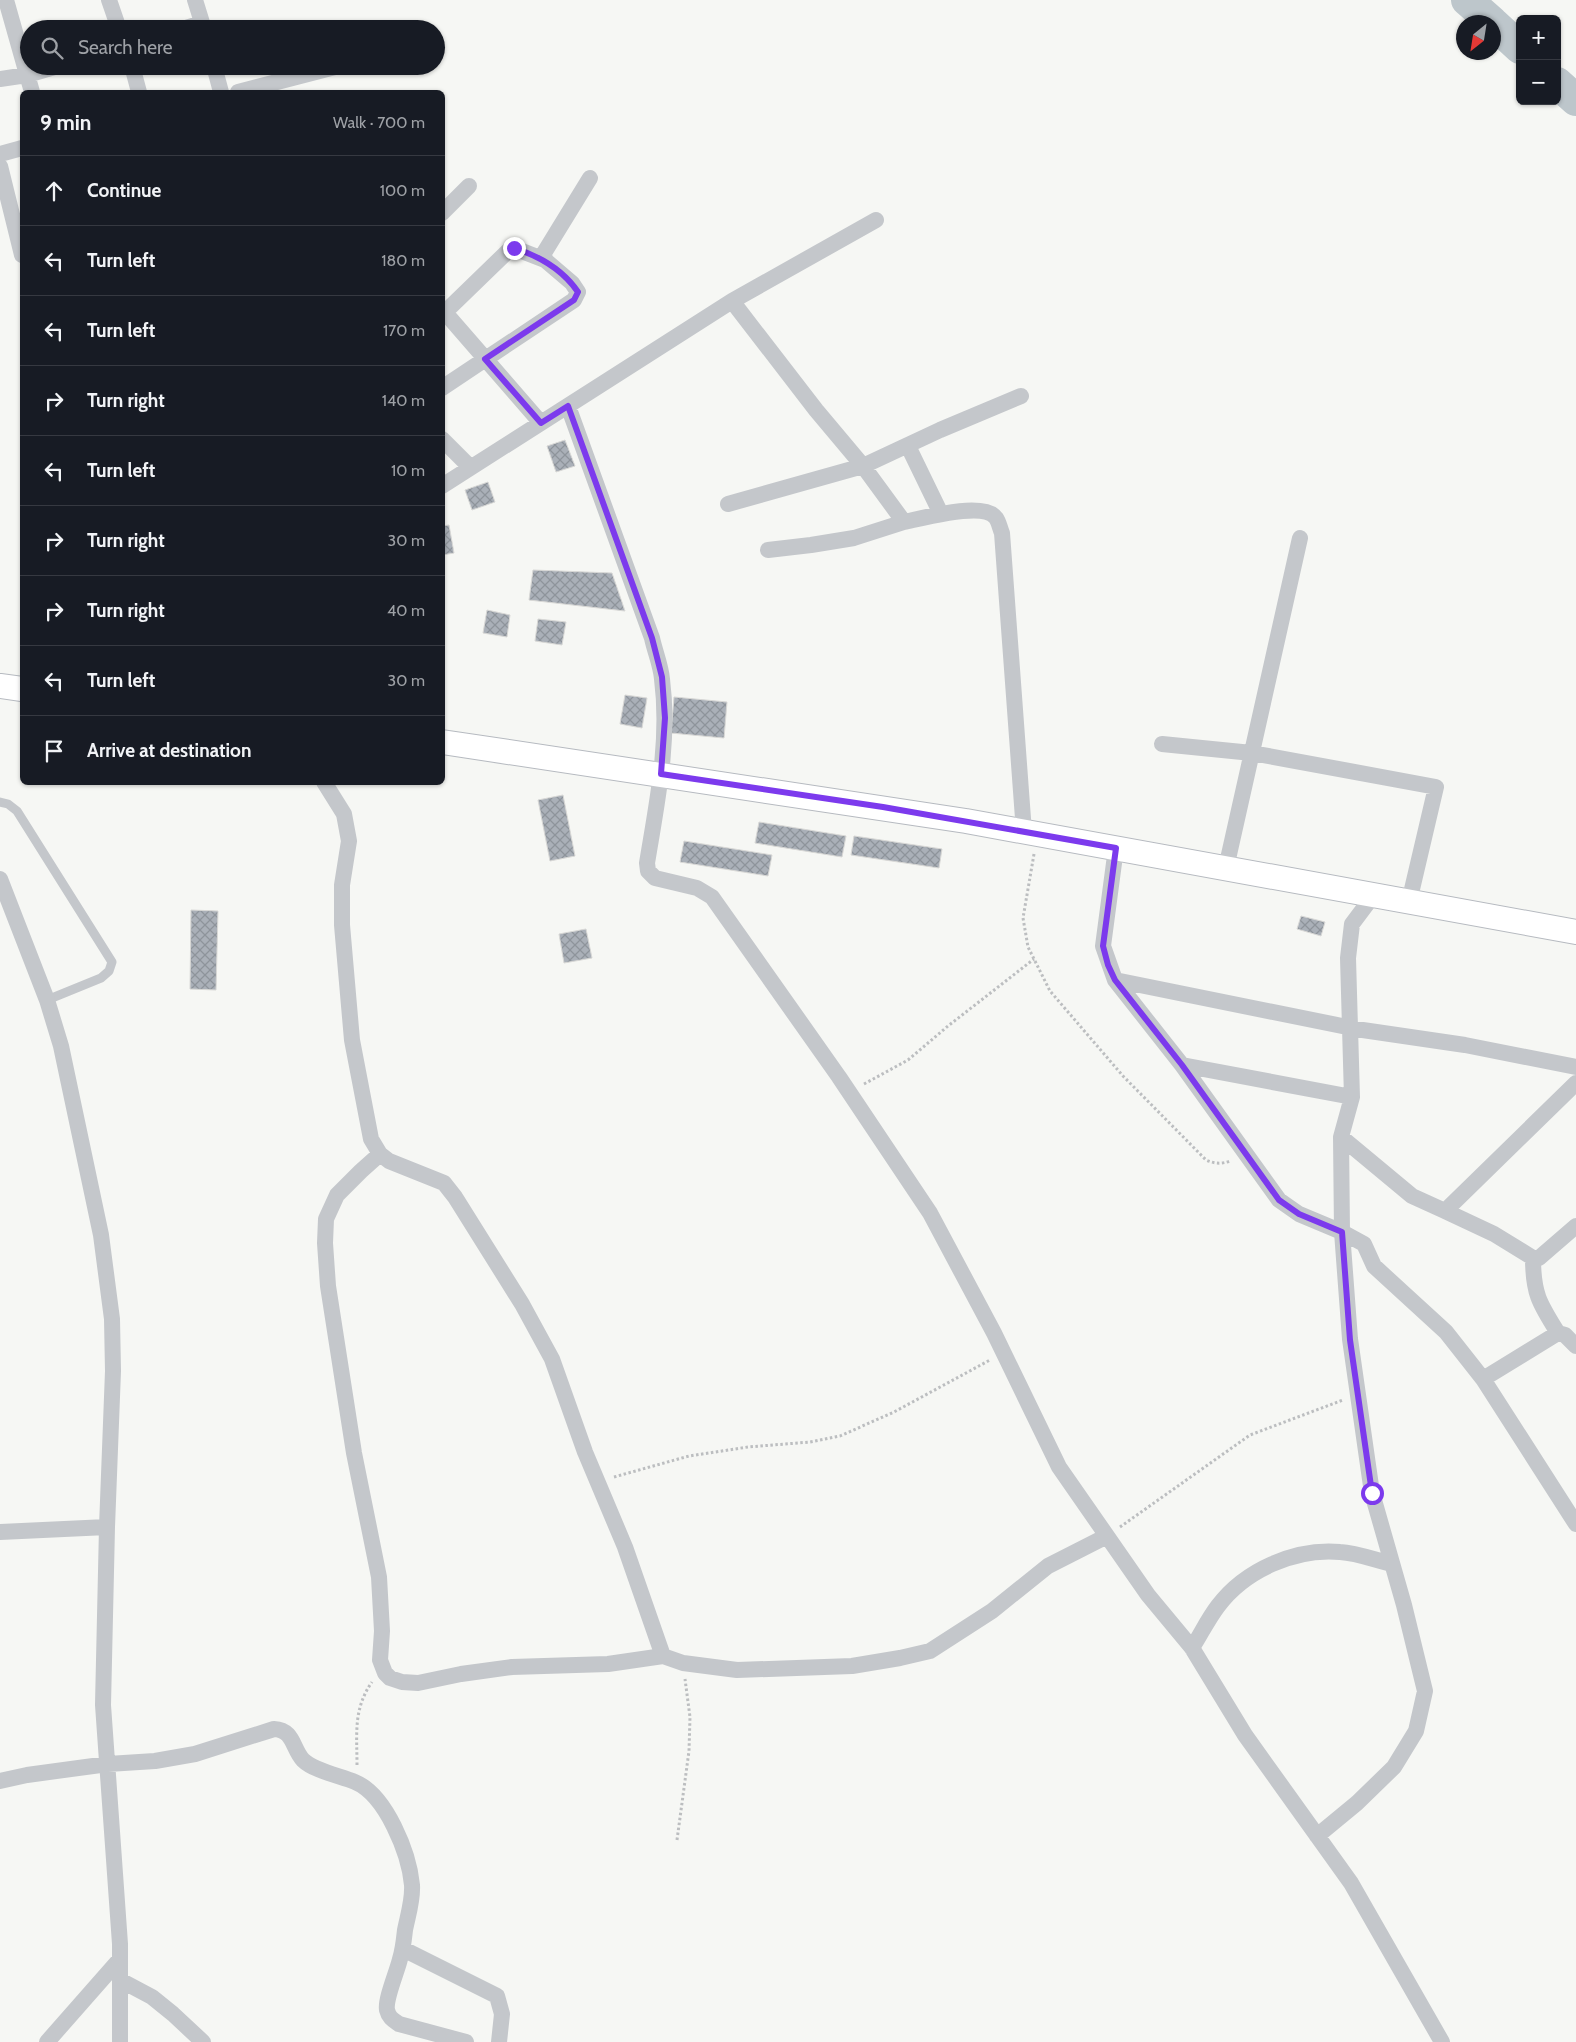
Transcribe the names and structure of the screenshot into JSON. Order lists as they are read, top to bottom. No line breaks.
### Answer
{"north":"bottom left","page":{"map_buttons":["+","−"],"search":"Search here","heading":["9 min","Walk · 700 m"],"list":[["Continue","100 m"],["Turn left","180 m"],["Turn left","170 m"],["Turn right","140 m"],["Turn left","10 m"],["Turn right","30 m"],["Turn right","40 m"],["Turn left","30 m"],"Arrive at destination"]}}
